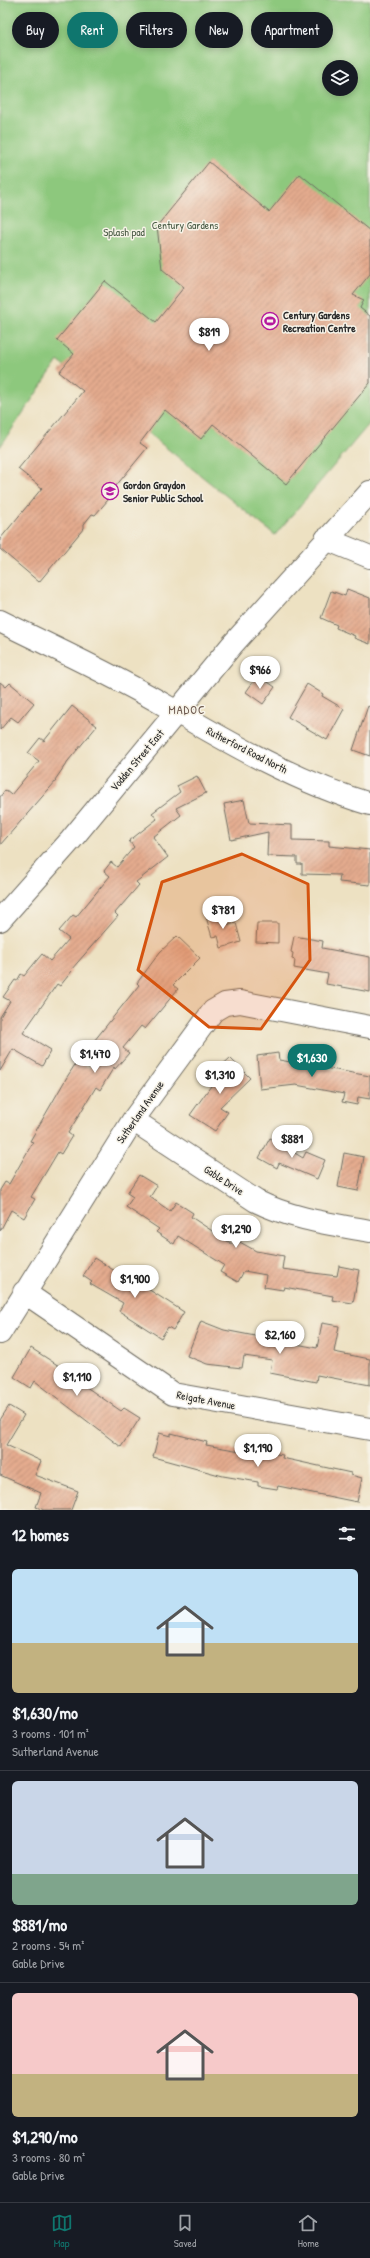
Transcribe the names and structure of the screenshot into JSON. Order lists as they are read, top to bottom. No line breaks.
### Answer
{"streets":{"street":["Rutherford Road North","Vodden Street East","Sutherland Avenue","Gable Drive","Reigate Avenue"]},"crossings":[["Rutherford Road North","Vodden Street East"],["Sutherland Avenue","Gable Drive"],["Sutherland Avenue","Reigate Avenue"]],"districts":["MADOC"],"parks":["Century Gardens","Splash pad"],"places":{"sports":["Century Gardens Recreation Centre"],"school or university":["Gordon Graydon Senior Public School"]},"page":{"chip":["Buy","Rent","Filters","New","Apartment"],"price":["$819","$966","$781","$1,470","$1,630","$1,310","$881","$1,290","$1,900","$2,160","$1,110","$1,190"],"heading":"12 homes","list":[{"name":"$1,630/mo","note":"3 rooms · 101 m² · Sutherland Avenue"},{"name":"$881/mo","note":"2 rooms · 54 m² · Gable Drive"},{"name":"$1,290/mo","note":"3 rooms · 80 m² · Gable Drive"}],"tabs":["Map","Saved","Home"]}}
